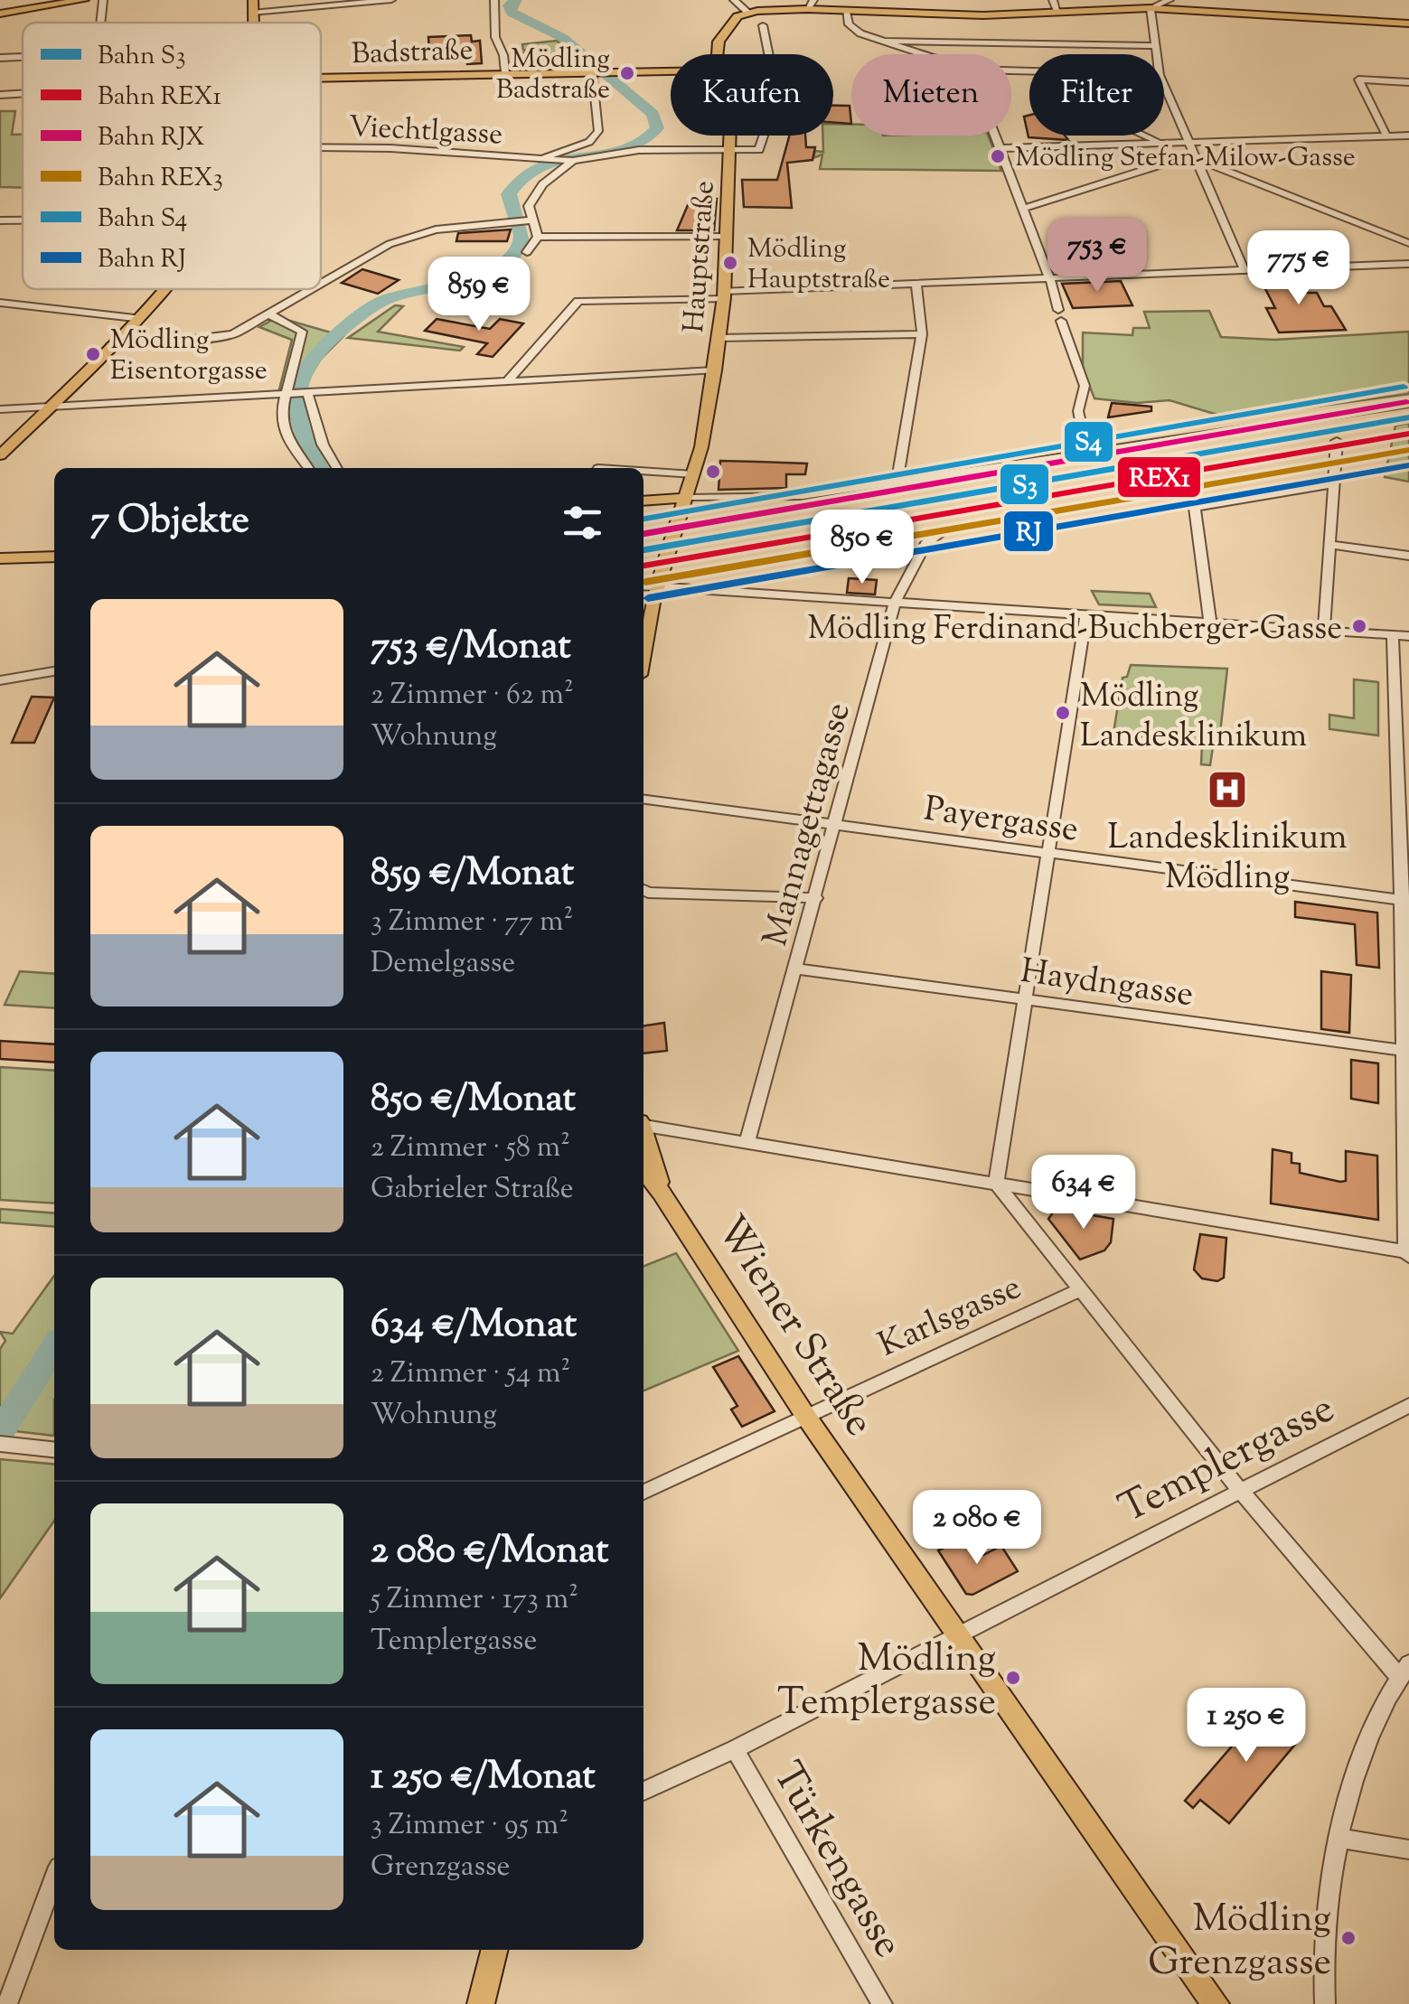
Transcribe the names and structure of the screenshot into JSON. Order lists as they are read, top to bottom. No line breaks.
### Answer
{"streets":{"main road":["Badstraße","Hauptstraße","Wiener Straße"],"street":["Viechtlgasse","Payergasse","Mannagettagasse","Haydngasse","Karlsgasse","Templergasse","Türkengasse"]},"crossings":[["Viechtlgasse","Hauptstraße"],["Payergasse","Mannagettagasse"],["Mannagettagasse","Haydngasse"],["Karlsgasse","Wiener Straße"],["Wiener Straße","Templergasse"],["Templergasse","Türkengasse"]],"places":{"other":["Mödling Badstraße","Mödling Stefan-Milow-Gasse","Mödling Hauptstraße","Mödling Eisentorgasse","Mödling Ferdinand-Buchberger-Gasse","Mödling Landesklinikum","Mödling Templergasse","Mödling Grenzgasse"],"hospital":["Landesklinikum Mödling"]},"lines":["rail line S4","rail line RJX","rail line S3","rail line REX1","rail line REX3","rail line RJ"],"legend":["Bahn S3","Bahn REX1","Bahn RJX","Bahn REX3","Bahn S4","Bahn RJ"],"page":{"chip":["Kaufen","Mieten","Filter"],"price":["753 €","775 €","859 €","850 €","634 €","2 080 €","1 250 €"],"heading":"7 Objekte","list":[{"name":"753 €/Monat","note":"2 Zimmer · 62 m² · Wohnung"},{"name":"859 €/Monat","note":"3 Zimmer · 77 m² · Demelgasse"},{"name":"850 €/Monat","note":"2 Zimmer · 58 m² · Gabrieler Straße"},{"name":"634 €/Monat","note":"2 Zimmer · 54 m² · Wohnung"},{"name":"2 080 €/Monat","note":"5 Zimmer · 173 m² · Templergasse"},{"name":"1 250 €/Monat","note":"3 Zimmer · 95 m² · Grenzgasse"}]}}
